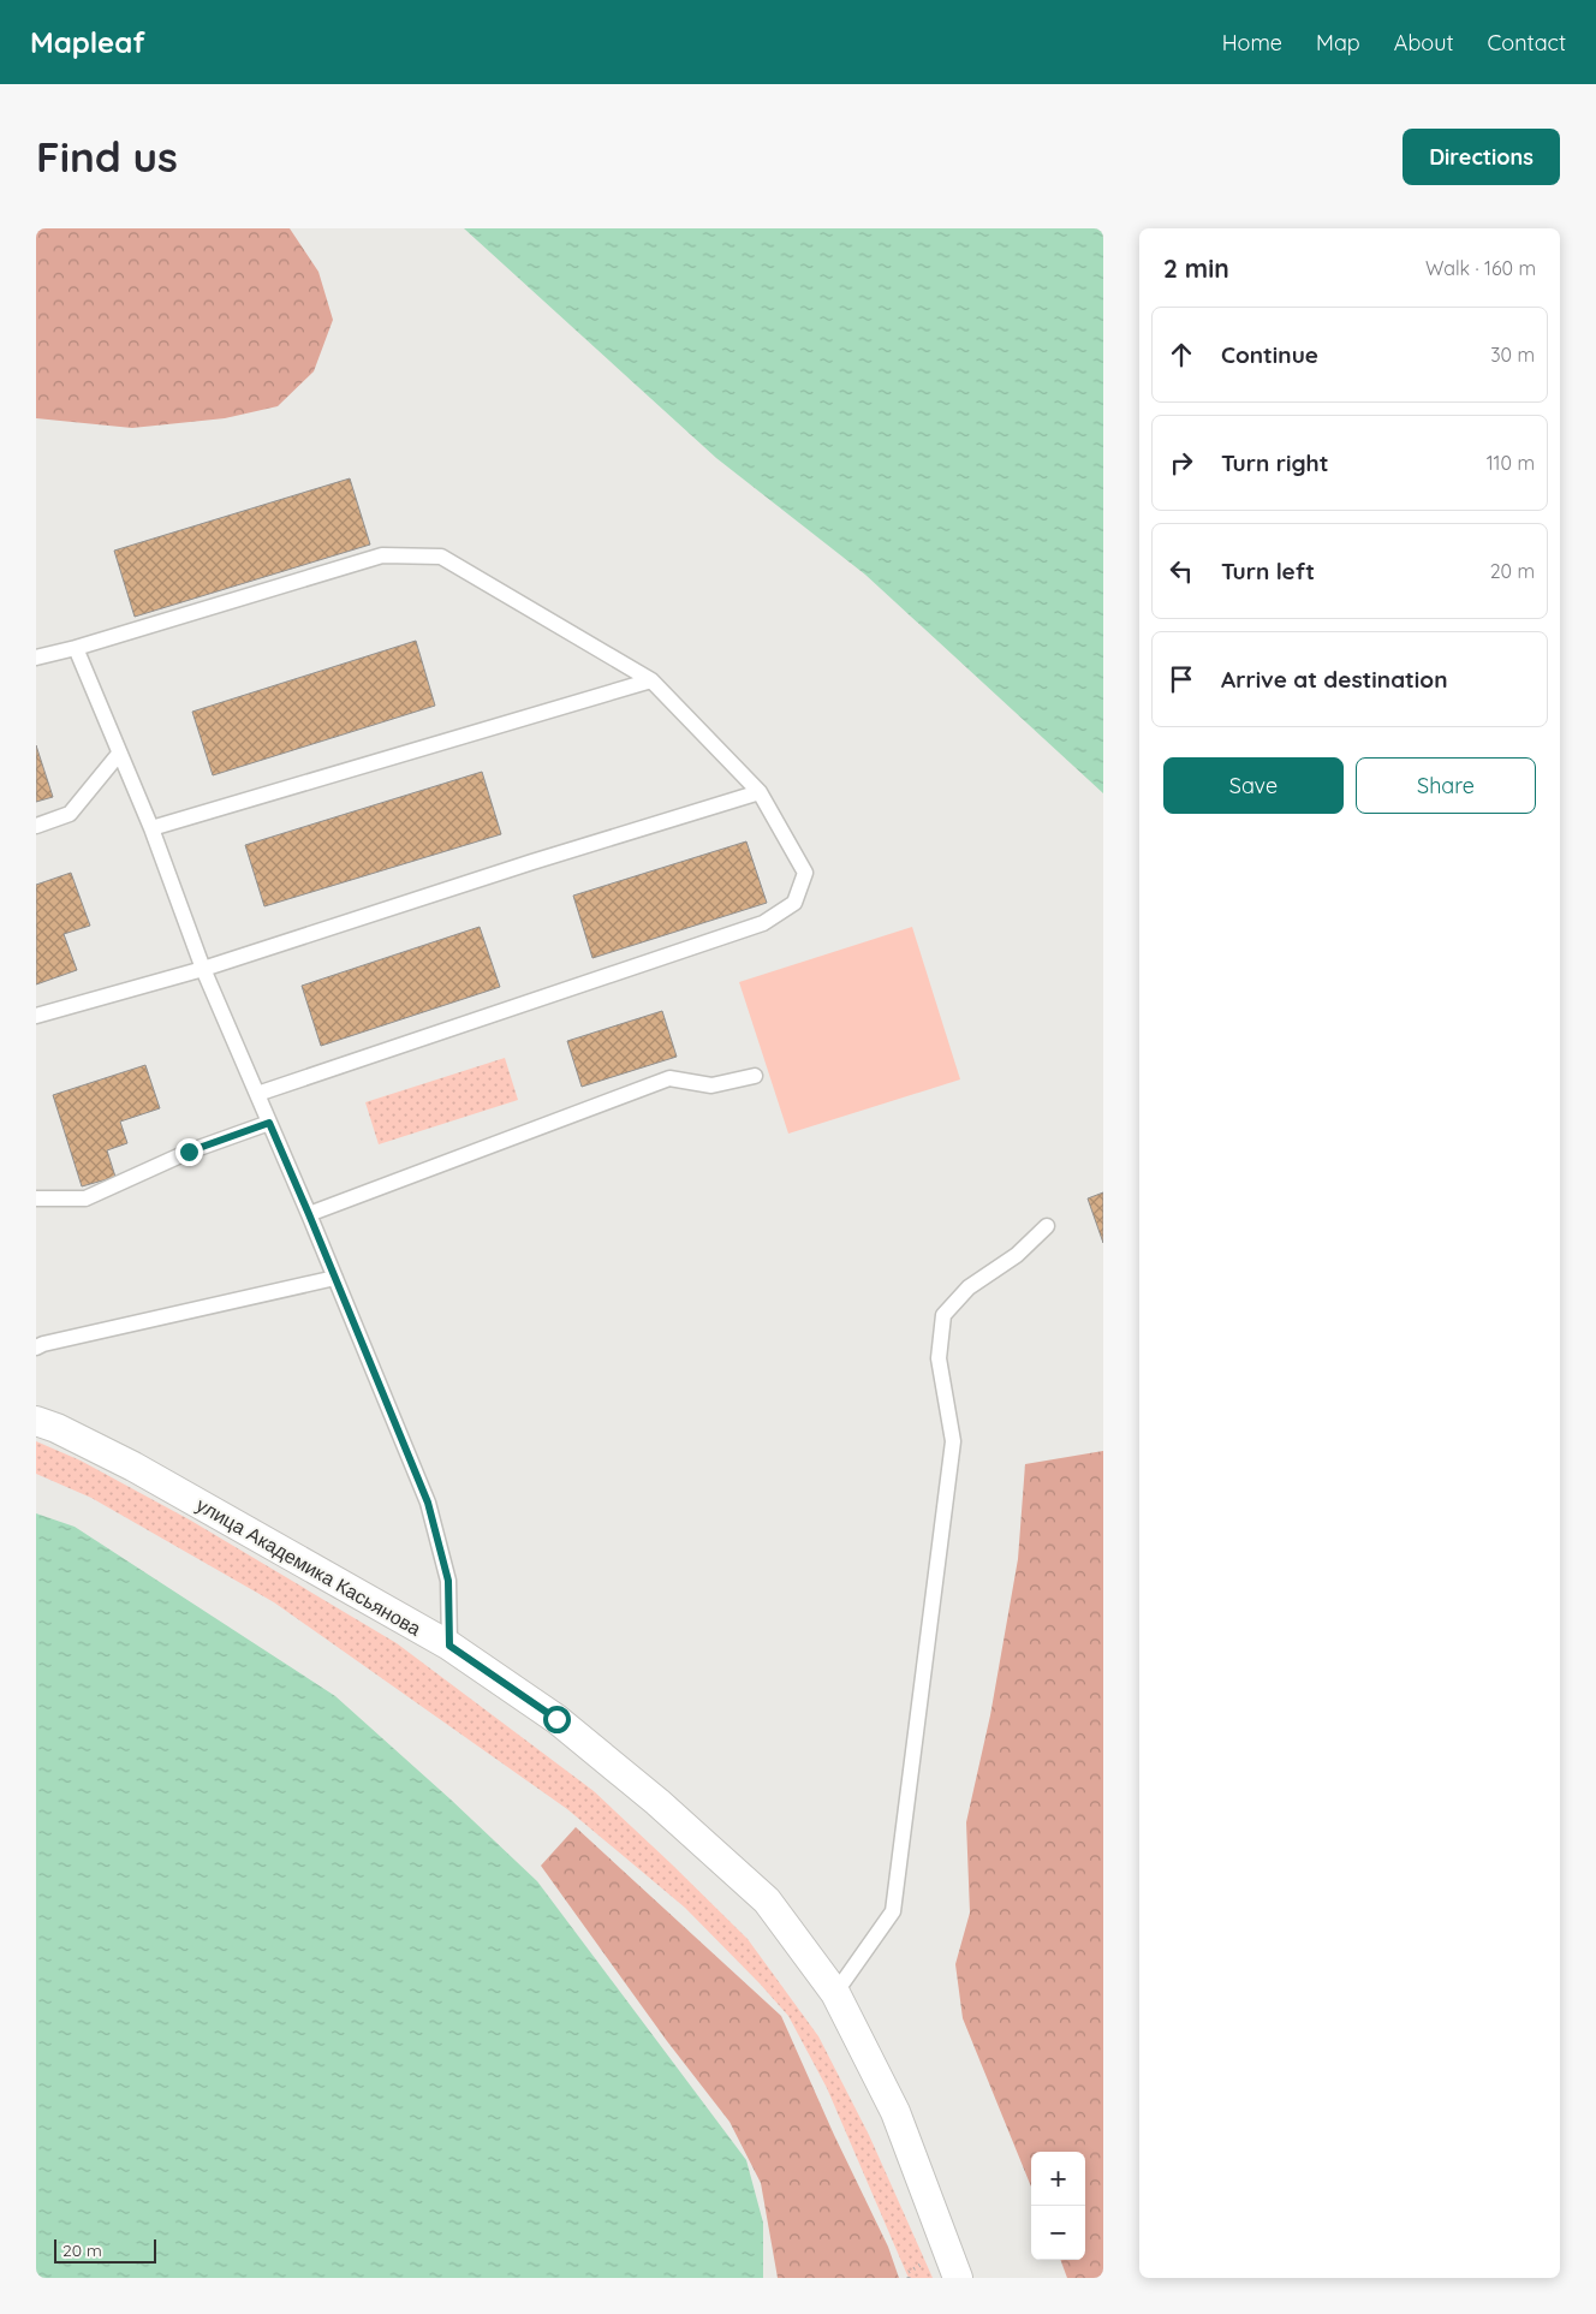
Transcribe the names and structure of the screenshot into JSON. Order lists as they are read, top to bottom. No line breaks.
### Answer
{"streets":{"street":["улица Академика Касьянова"]},"scale_bar":"20 m","page":{"header":"Mapleaf","nav":["Home","Map","About","Contact"],"buttons":["Directions",["Save","Share"]],"title":"Find us","heading":["2 min","Walk · 160 m"],"list":[["Continue","30 m"],["Turn right","110 m"],["Turn left","20 m"],"Arrive at destination"],"map_buttons":["+","−"],"scale":"20 m"}}
